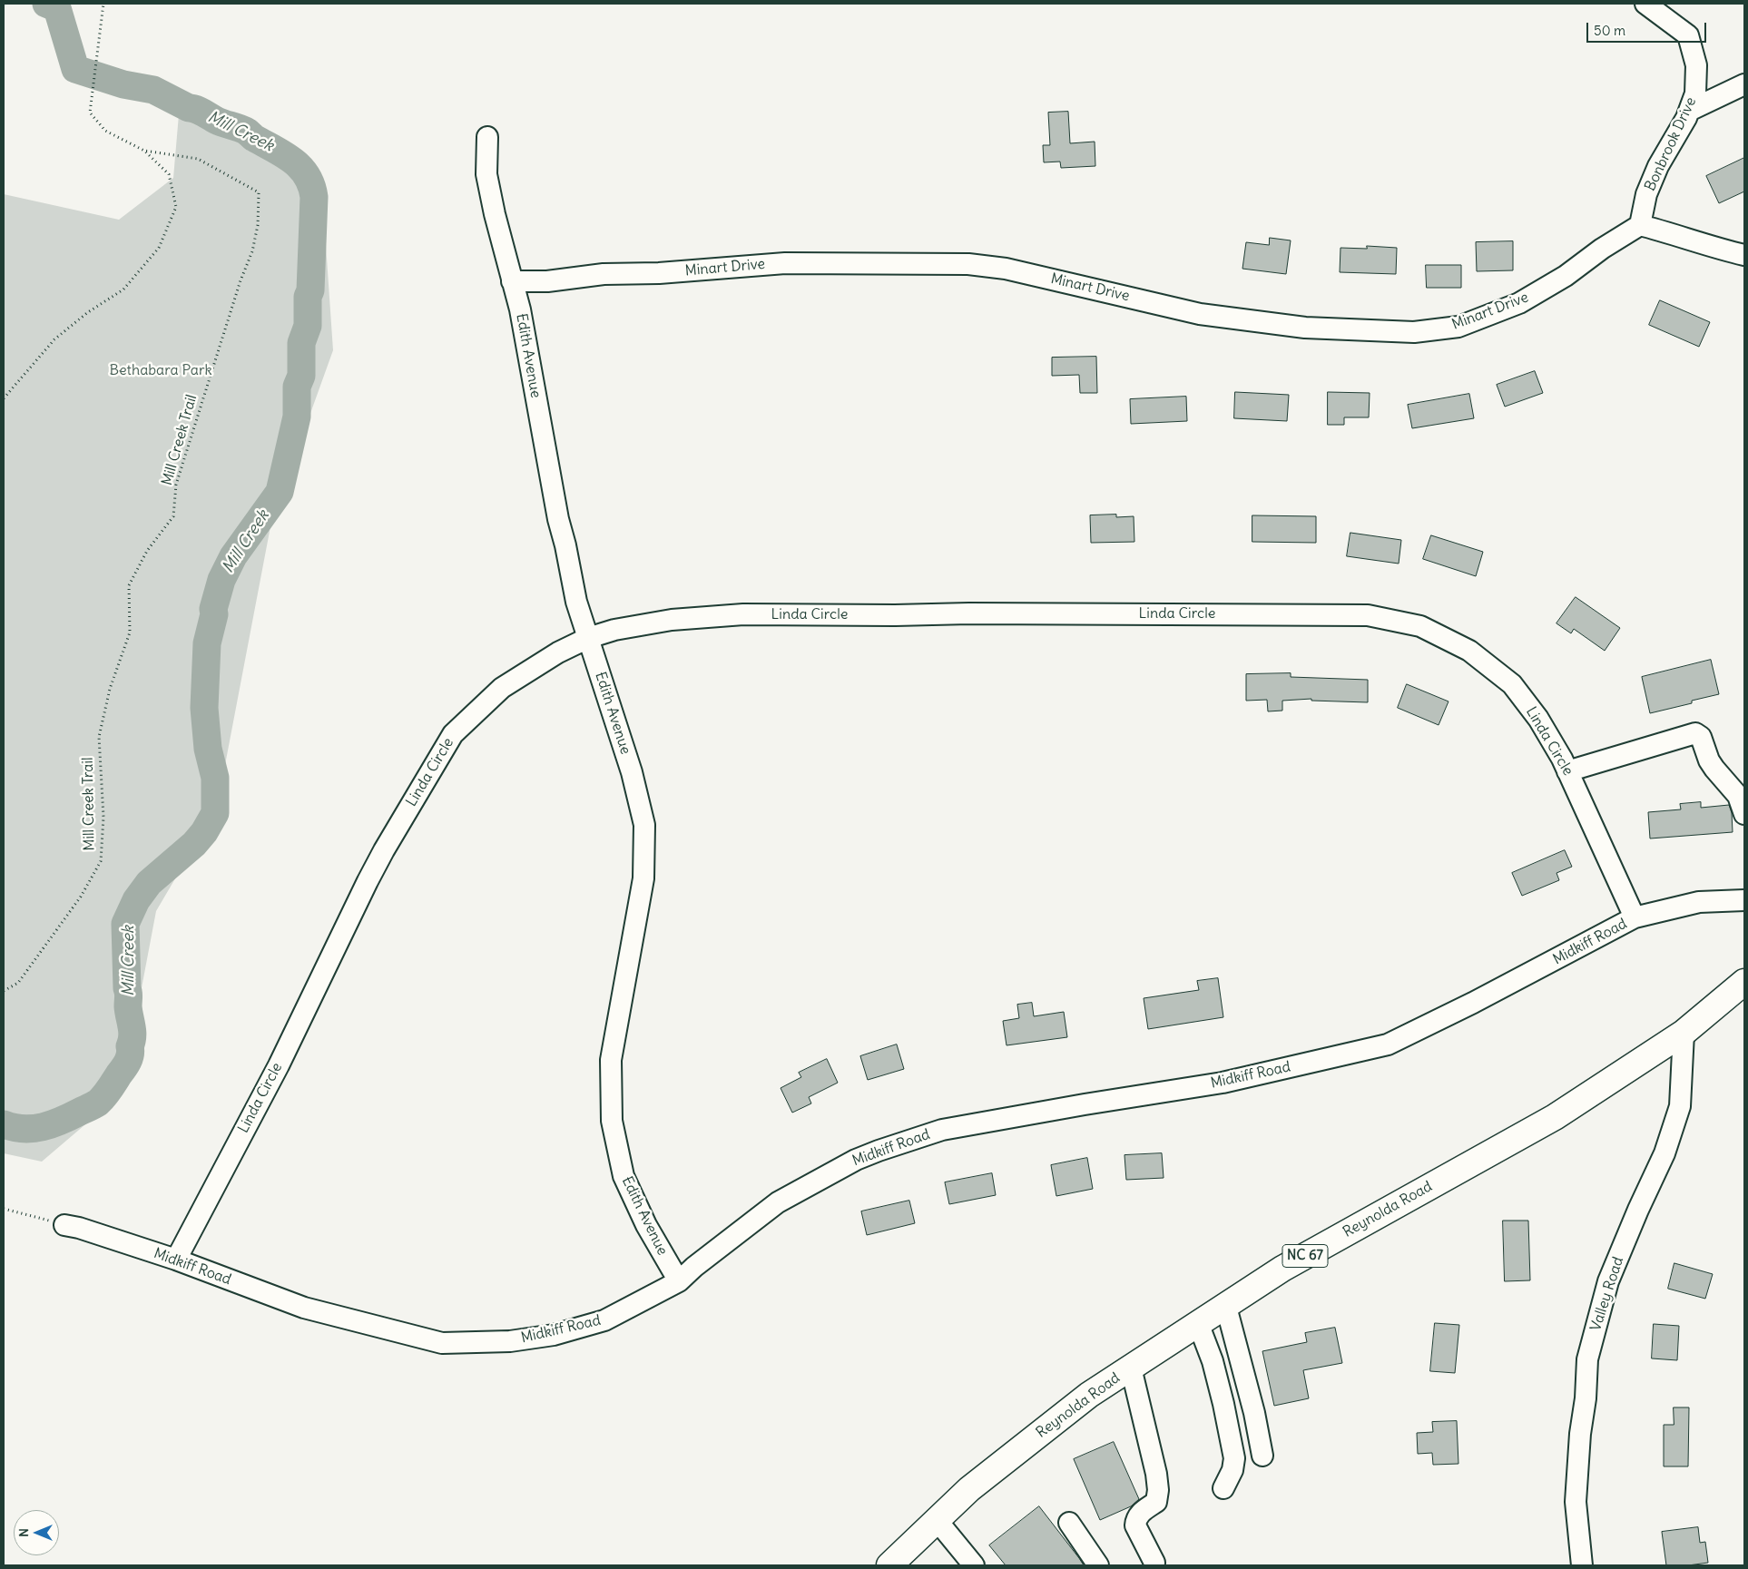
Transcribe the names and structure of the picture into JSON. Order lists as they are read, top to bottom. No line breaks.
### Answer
{"streets":{"main road":["Reynolda Road","NC 67"],"street":["Bonbrook Drive","Minart Drive","Edith Avenue","Linda Circle","Midkiff Road","Valley Road"],"path":["Mill Creek Trail"]},"crossings":[["Bonbrook Drive","Minart Drive"],["Minart Drive","Edith Avenue"],["Edith Avenue","Linda Circle"],["Edith Avenue","Midkiff Road"],["Linda Circle","Midkiff Road"],["Reynolda Road","Valley Road"]],"water":["Mill Creek"],"parks":["Bethabara Park"],"scale_bar":"50 m","north":"left"}
